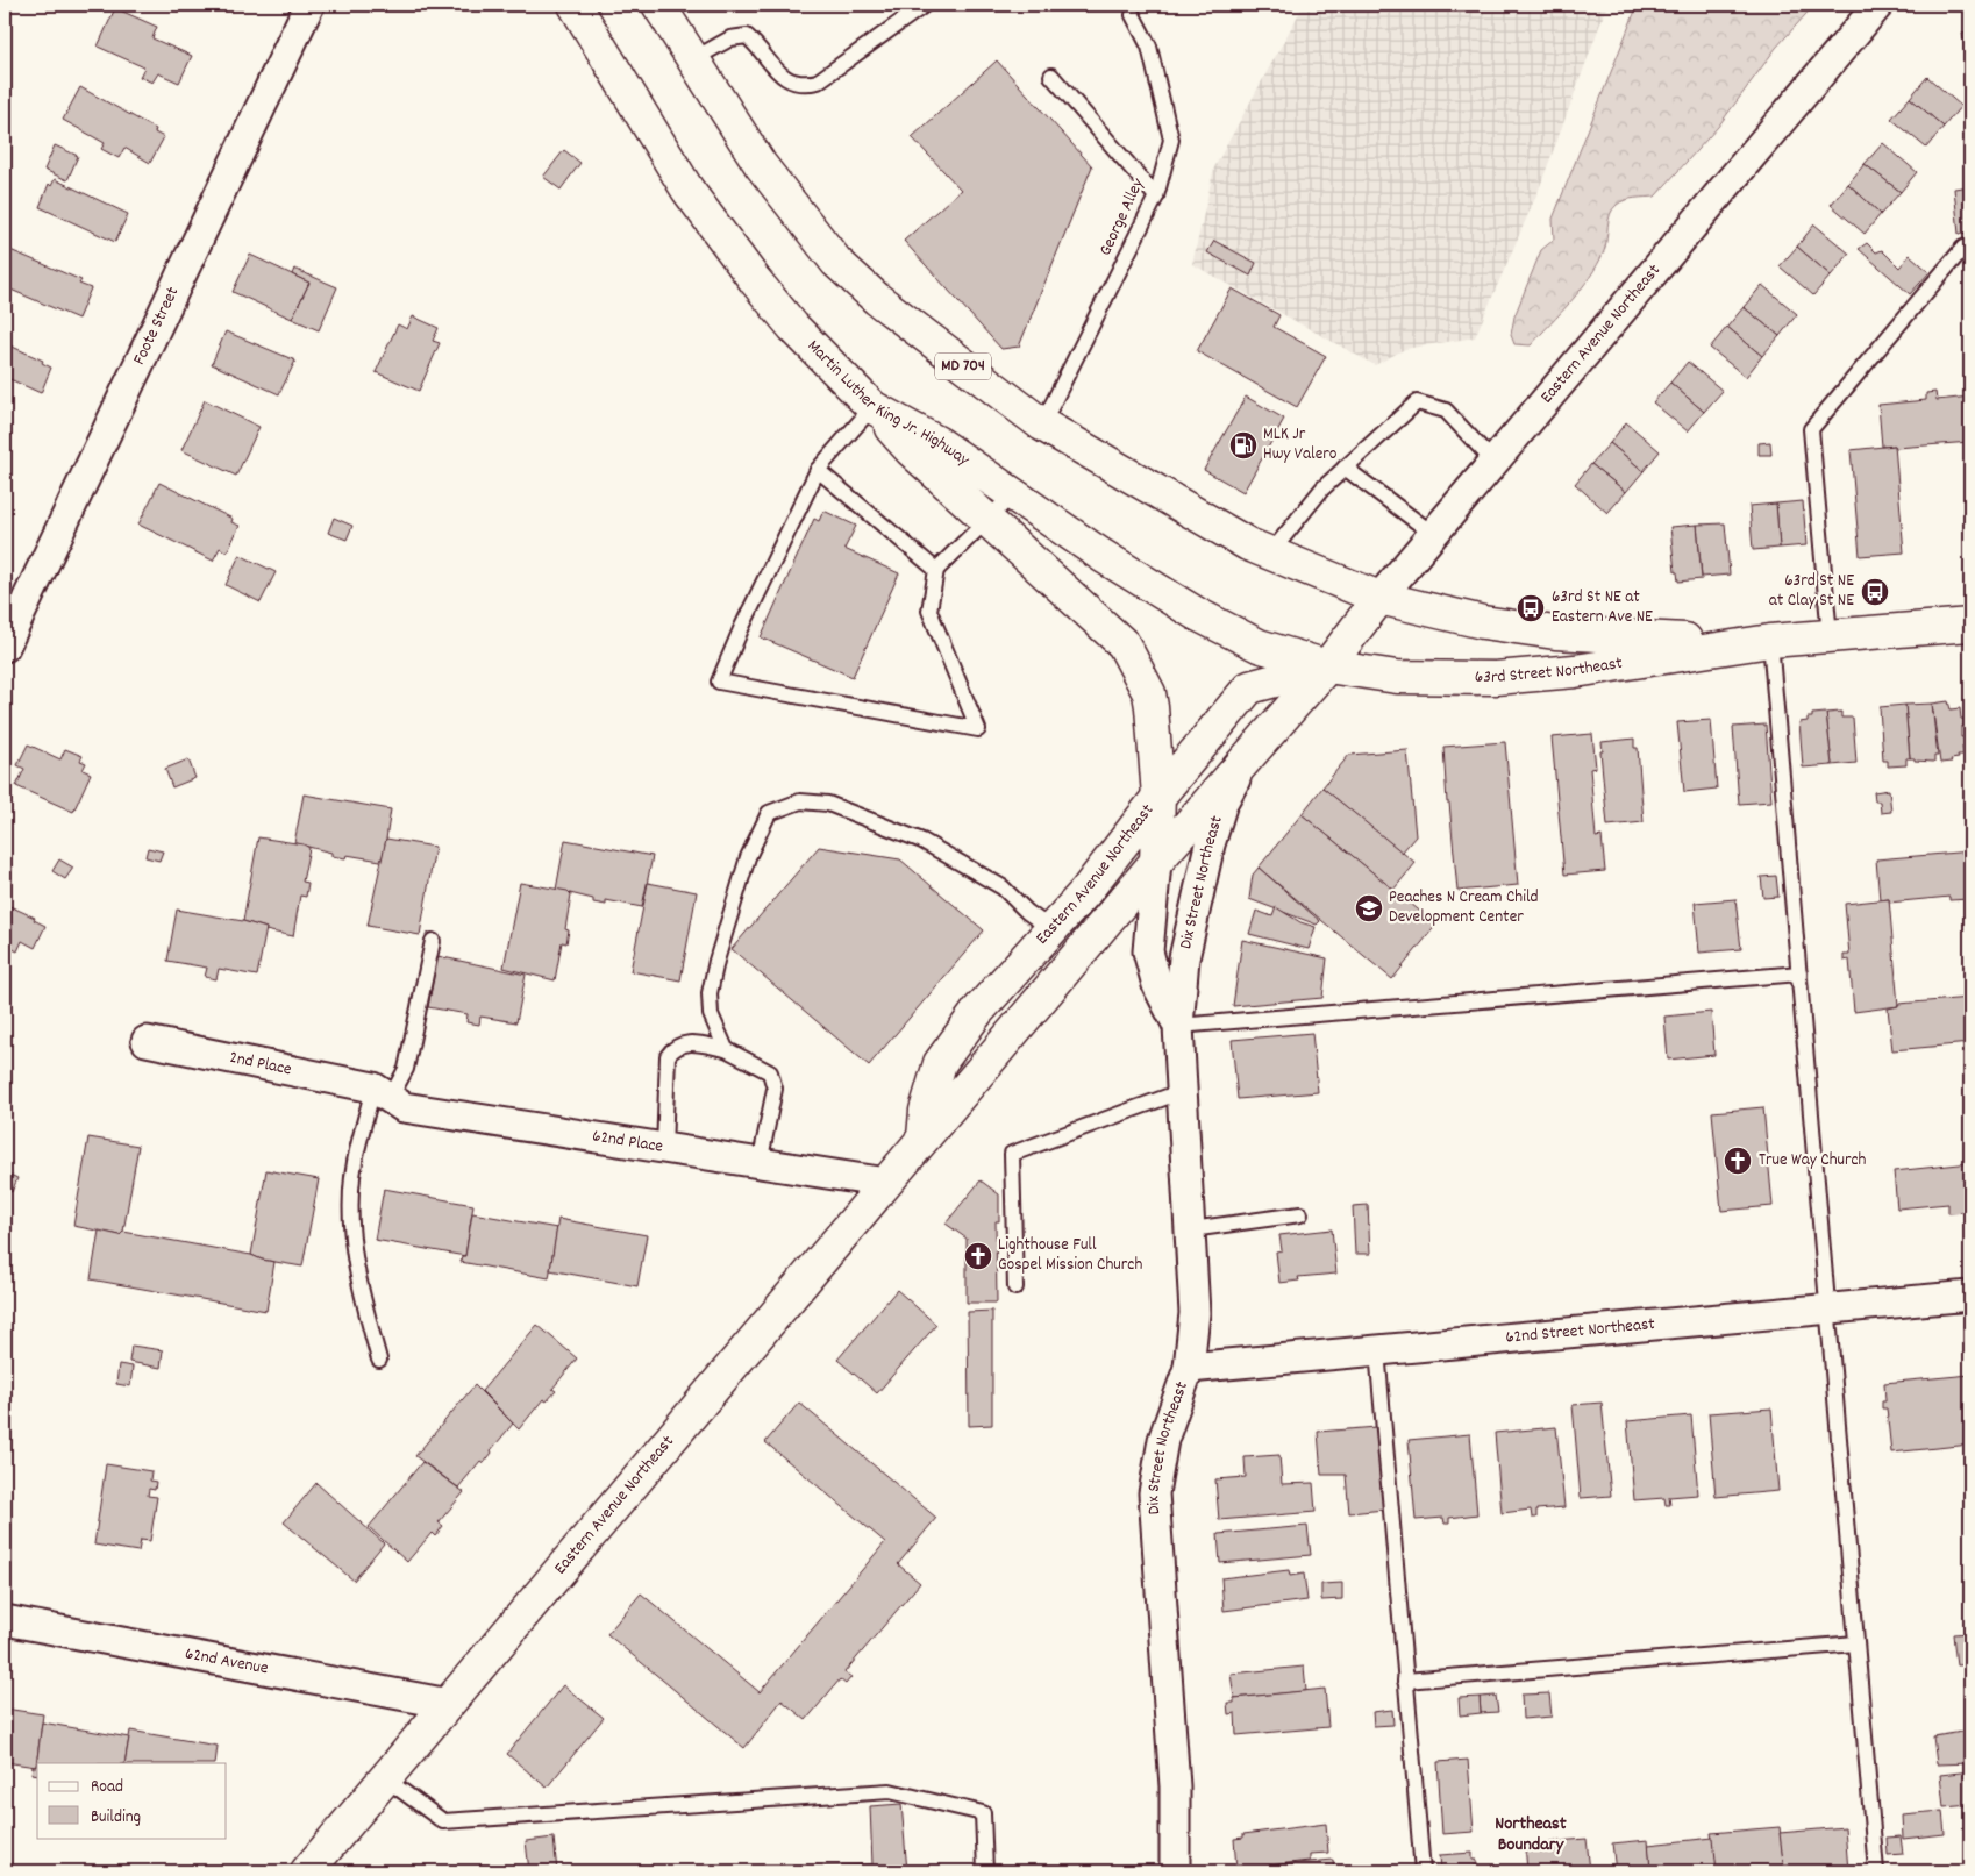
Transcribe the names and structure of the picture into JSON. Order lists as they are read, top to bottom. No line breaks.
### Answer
{"streets":{"main road":["Eastern Avenue Northeast","MD 704","Martin Luther King Jr. Highway","63rd Street Northeast"],"street":["Foote Street","Dix Street Northeast","2nd Place","62nd Place","62nd Street Northeast","62nd Avenue"],"lane":["George Alley"]},"crossings":[["George Alley","MD 704"],["Eastern Avenue Northeast","MD 704"],["Eastern Avenue Northeast","Martin Luther King Jr. Highway"],["Eastern Avenue Northeast","63rd Street Northeast"],["Eastern Avenue Northeast","Dix Street Northeast"],["Eastern Avenue Northeast","62nd Place"],["Eastern Avenue Northeast","62nd Avenue"],["MD 704","63rd Street Northeast"],["Martin Luther King Jr. Highway","63rd Street Northeast"],["Dix Street Northeast","62nd Street Northeast"],["2nd Place","62nd Place"]],"districts":["Northeast Boundary"],"places":{"fuel station":["MLK Jr Hwy Valero"],"bus stop":["63rd St NE at Clay St NE","63rd St NE at Eastern Ave NE"],"school or university":["Peaches N Cream Child Development Center"],"church":["True Way Church","Lighthouse Full Gospel Mission Church"]},"legend":["Road","Building"]}
